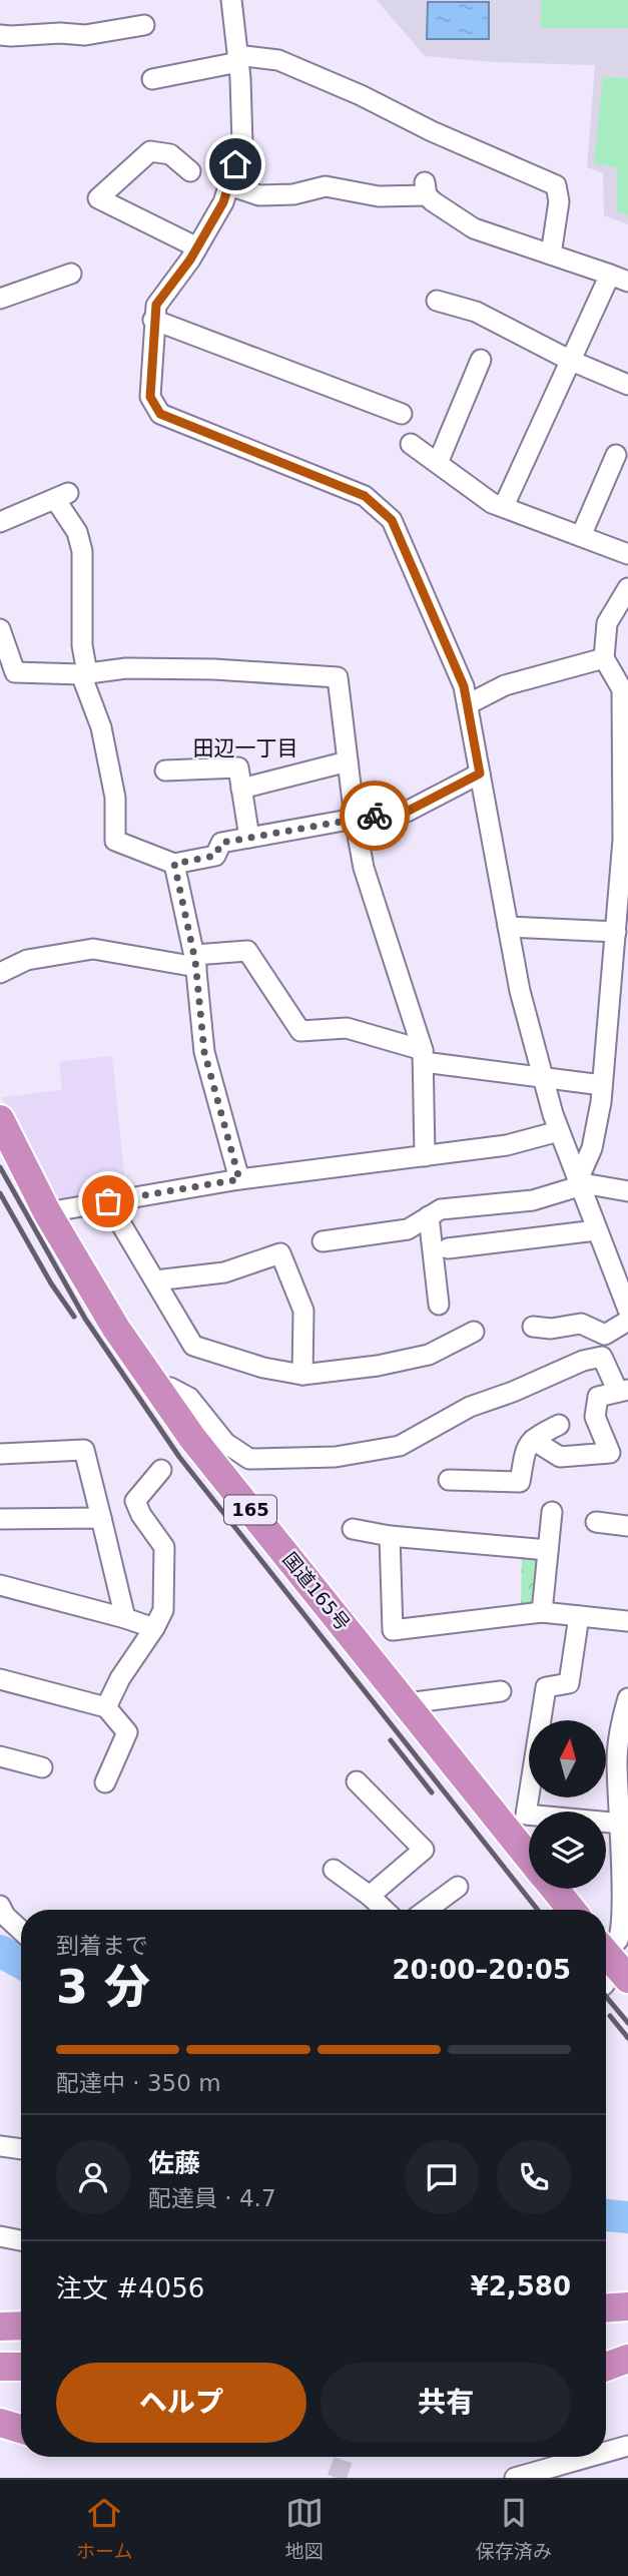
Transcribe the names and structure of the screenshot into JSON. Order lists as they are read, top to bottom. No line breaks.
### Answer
{"streets":{"highway":["165","国道165号"]},"districts":["田辺一丁目"],"north":"top","page":{"heading":["3 分","到着まで","20:00–20:05"],"panel":["佐藤","配達員 · 4.7","注文 #4056","¥2,580"],"bar":"配達中 · 350 m","buttons":["ヘルプ","共有"],"tabs":["ホーム","地図","保存済み"]}}
